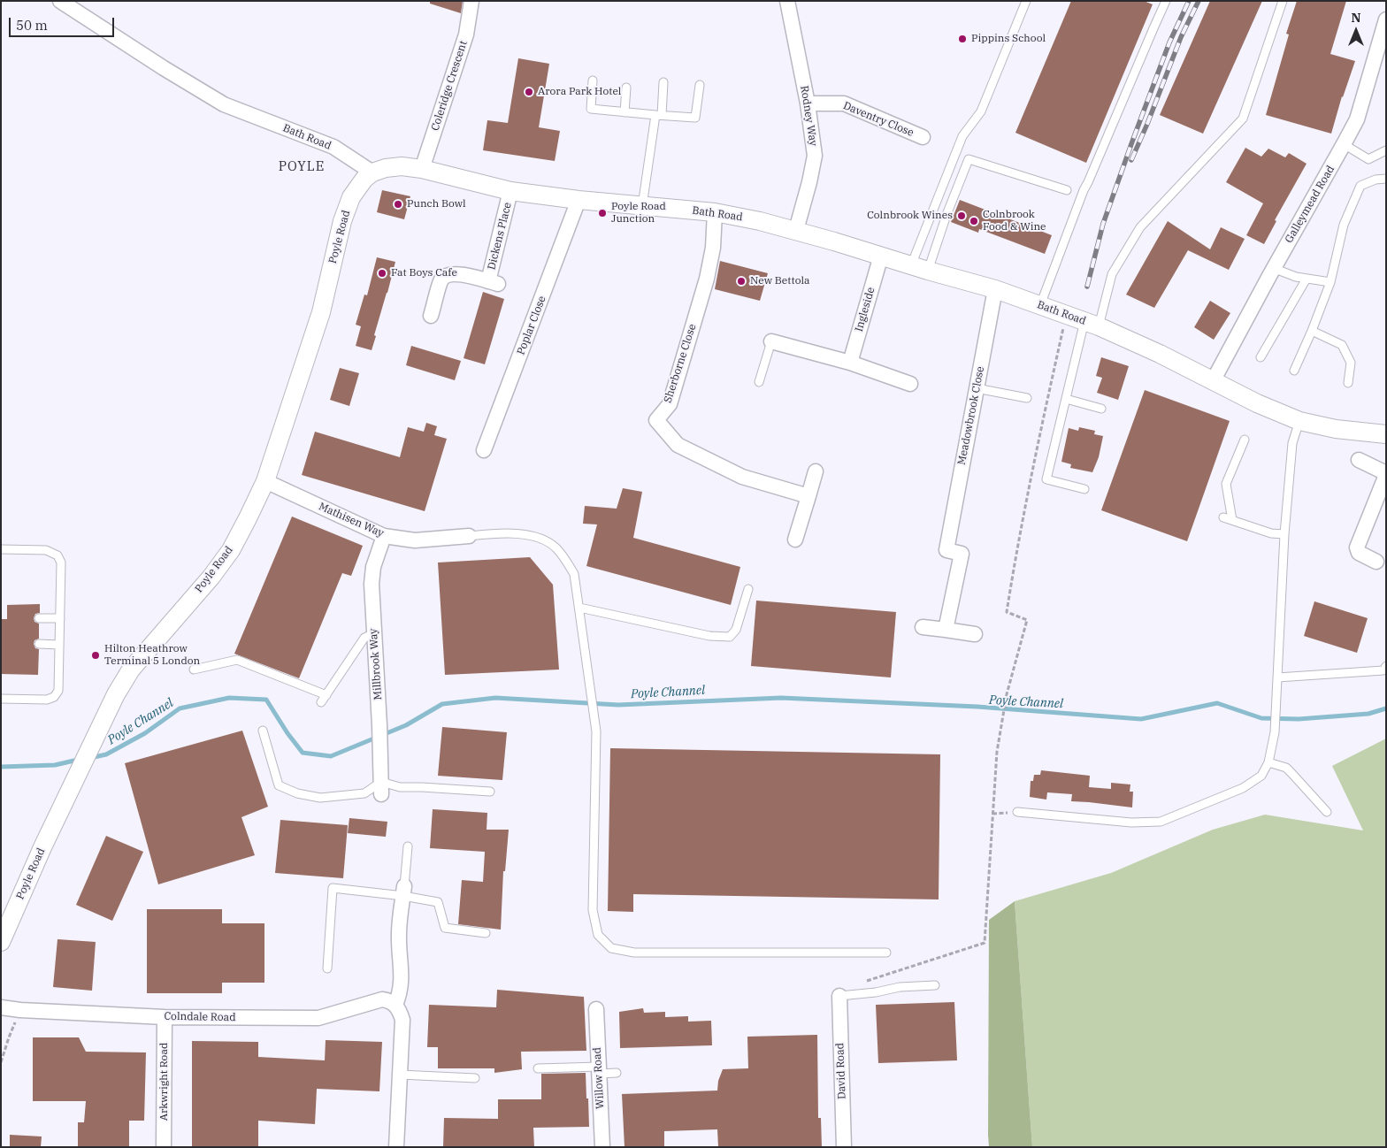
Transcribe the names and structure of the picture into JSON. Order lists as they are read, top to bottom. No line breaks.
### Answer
{"streets":{"street":["Coleridge Crescent","Rodney Way","Daventry Close","Bath Road","Galleymead Road","Dickens Place","Poyle Road","Ingleside","Poplar Close","Sherborne Close","Meadowbrook Close","Mathisen Way","Millbrook Way","Colndale Road","David Road","Willow Road","Arkwright Road"]},"crossings":[["Coleridge Crescent","Bath Road"],["Rodney Way","Daventry Close"],["Rodney Way","Bath Road"],["Bath Road","Galleymead Road"],["Bath Road","Dickens Place"],["Bath Road","Poyle Road"],["Bath Road","Ingleside"],["Bath Road","Poplar Close"],["Bath Road","Sherborne Close"],["Bath Road","Meadowbrook Close"],["Poyle Road","Mathisen Way"],["Mathisen Way","Millbrook Way"],["Colndale Road","Arkwright Road"]],"districts":["POYLE"],"water":["Poyle Channel"],"places":["Pippins School","Arora Park Hotel","Punch Bowl","Poyle Road Junction","Colnbrook Wines","Colnbrook Food & Wine","Fat Boys Cafe","New Bettola","Hilton Heathrow Terminal 5 London"],"scale_bar":"50 m","north":"top"}
